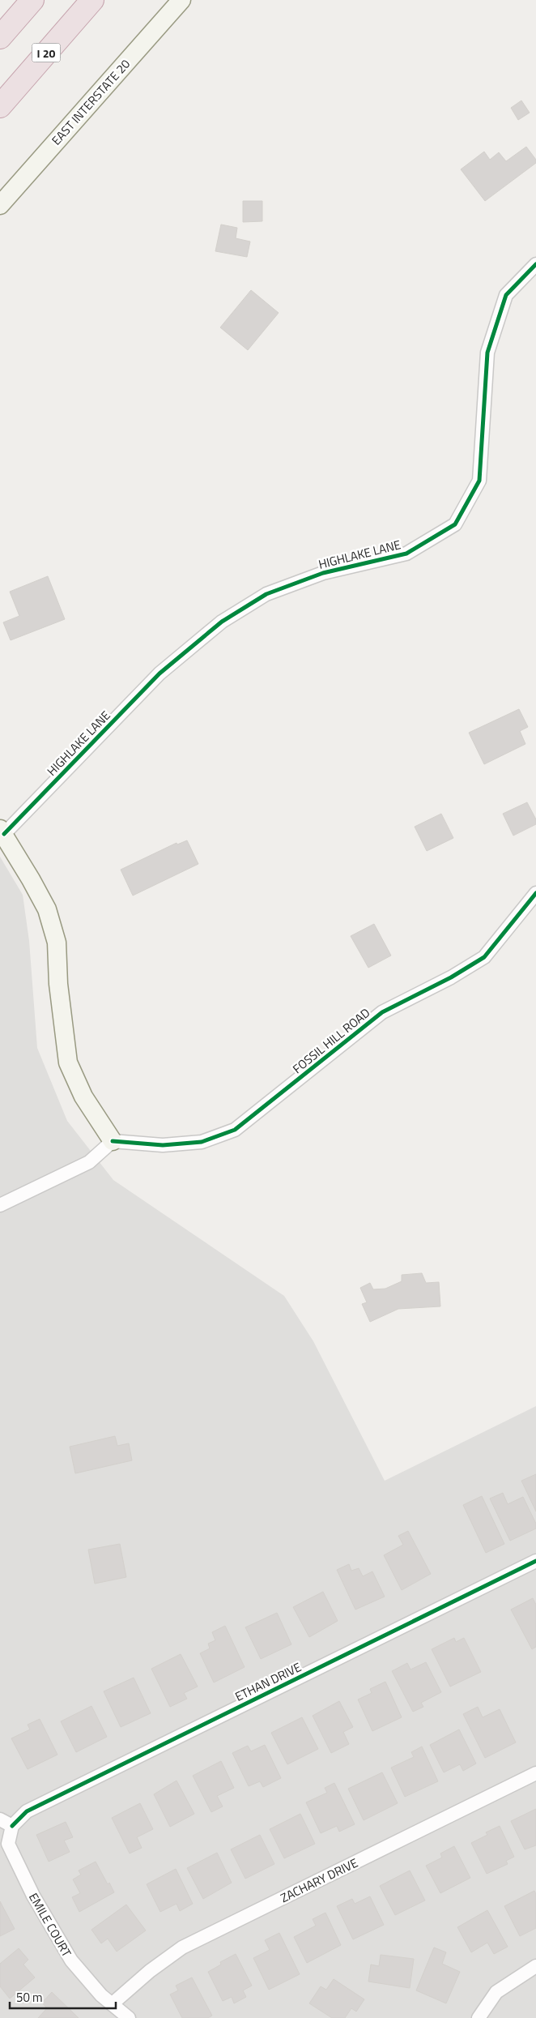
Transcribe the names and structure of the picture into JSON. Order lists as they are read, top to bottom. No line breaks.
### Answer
{"streets":{"highway":["I 20"],"street":["EAST INTERSTATE 20","HIGHLAKE LANE","FOSSIL HILL ROAD","ETHAN DRIVE","ZACHARY DRIVE","EMILE COURT"]},"crossings":[["ETHAN DRIVE","EMILE COURT"],["ZACHARY DRIVE","EMILE COURT"]],"scale_bar":"50 m"}
